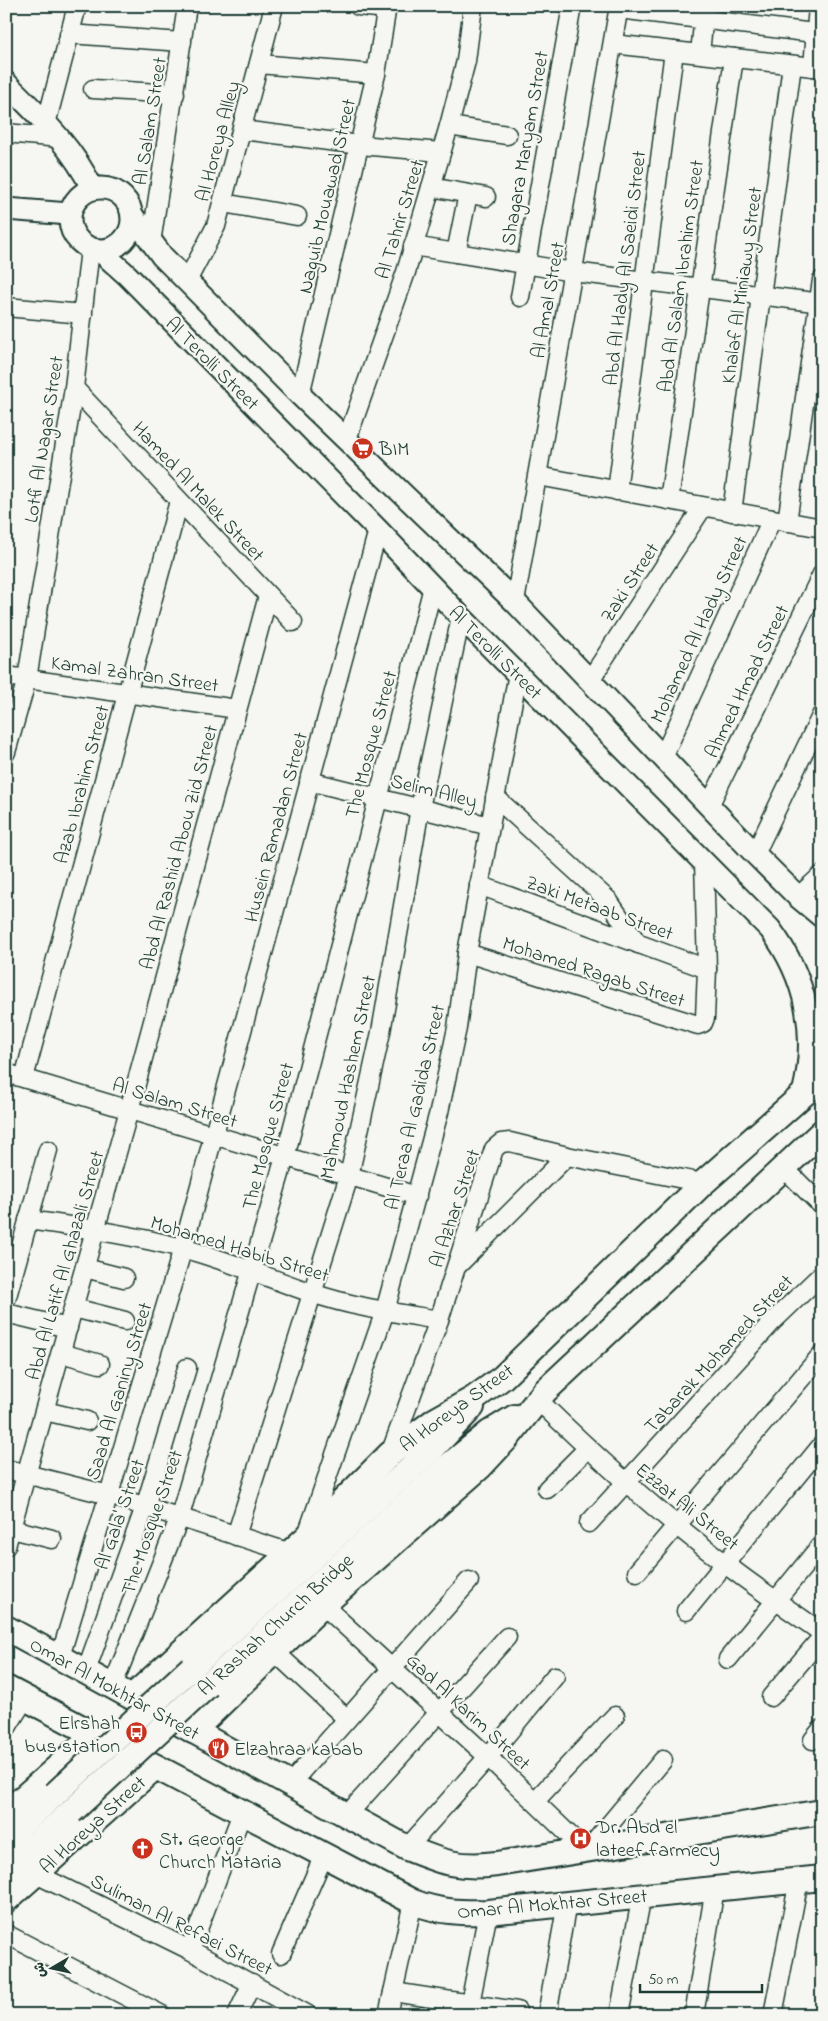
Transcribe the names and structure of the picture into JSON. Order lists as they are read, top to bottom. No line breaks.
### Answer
{"streets":{"main road":["Al Horeya Street","Al Rashah Church Bridge","Omar Al Mokhtar Street"],"street":["Al Salam Street","Al Horeya Alley","Shagara Maryam Street","Naguib Mouawad Street","Al Tahrir Street","Abd Al Hady Al Saeidi Street","Abd Al Salam Ibrahim Street","Khalaf Al Miniawy Street","Al Amal Street","Al Terolli Street","Lotfi Al Nagar Street","Hamed Al Malek Street","Zaki Street","Mohamed Al Hady Street","Kamal Zahran Street","Ahmed Hmad Street","The Mosque Street","Azab Ibrahim Street","Selim Alley","Husein Ramadan Street","Abd Al Rashid Abou Zid Street","Zaki Metaab Street","Mohamed Ragab Street","Mahmoud Hashem Street","Al Teraa Al Gadida Street","Al Azhar Street","Mohamed Habib Street","Abd Al Latif Al Ghazali Street","Tabarak Mohamed Street","Saad Al Ganiny Street","Ezzat Ali Street","Al Gala' Street","Gad Al Karim Street","Suliman Al Refaei Street"]},"crossings":[["Al Salam Street","Al Terolli Street"],["Al Salam Street","The Mosque Street"],["Al Salam Street","Azab Ibrahim Street"],["Al Salam Street","Husein Ramadan Street"],["Al Salam Street","Abd Al Rashid Abou Zid Street"],["Al Salam Street","Mahmoud Hashem Street"],["Al Salam Street","Al Teraa Al Gadida Street"],["Al Salam Street","Abd Al Latif Al Ghazali Street"],["Al Salam Street","Saad Al Ganiny Street"],["Al Horeya Alley","Al Terolli Street"],["Naguib Mouawad Street","Al Terolli Street"],["Al Tahrir Street","Al Terolli Street"],["Al Amal Street","Al Terolli Street"],["Al Terolli Street","Lotfi Al Nagar Street"],["Al Terolli Street","Zaki Street"],["Al Terolli Street","Mohamed Al Hady Street"],["Al Terolli Street","Ahmed Hmad Street"],["Al Terolli Street","The Mosque Street"],["Al Terolli Street","Husein Ramadan Street"],["Al Terolli Street","Mahmoud Hashem Street"],["Al Terolli Street","Al Teraa Al Gadida Street"],["Al Terolli Street","Al Horeya Street"],["Lotfi Al Nagar Street","Hamed Al Malek Street"],["Lotfi Al Nagar Street","Kamal Zahran Street"],["Hamed Al Malek Street","Azab Ibrahim Street"],["Hamed Al Malek Street","Abd Al Rashid Abou Zid Street"],["Kamal Zahran Street","Azab Ibrahim Street"],["Kamal Zahran Street","Abd Al Rashid Abou Zid Street"],["The Mosque Street","Selim Alley"],["The Mosque Street","Mohamed Habib Street"],["The Mosque Street","Al Horeya Street"],["The Mosque Street","Omar Al Mokhtar Street"],["Selim Alley","Husein Ramadan Street"],["Selim Alley","Mahmoud Hashem Street"],["Selim Alley","Al Teraa Al Gadida Street"],["Husein Ramadan Street","Saad Al Ganiny Street"],["Abd Al Rashid Abou Zid Street","Abd Al Latif Al Ghazali Street"],["Zaki Metaab Street","Mohamed Ragab Street"],["Zaki Metaab Street","Al Teraa Al Gadida Street"],["Mohamed Ragab Street","Al Teraa Al Gadida Street"],["Mahmoud Hashem Street","Mohamed Habib Street"],["Al Teraa Al Gadida Street","Mohamed Habib Street"],["Al Teraa Al Gadida Street","Al Horeya Street"],["Al Azhar Street","Mohamed Habib Street"],["Al Azhar Street","Al Horeya Street"],["Mohamed Habib Street","Abd Al Latif Al Ghazali Street"],["Mohamed Habib Street","Saad Al Ganiny Street"],["Tabarak Mohamed Street","Ezzat Ali Street"],["Saad Al Ganiny Street","Omar Al Mokhtar Street"],["Al Horeya Street","Ezzat Ali Street"],["Al Horeya Street","Al Rashah Church Bridge"],["Al Horeya Street","Omar Al Mokhtar Street"],["Al Horeya Street","Gad Al Karim Street"],["Al Horeya Street","Suliman Al Refaei Street"],["Ezzat Ali Street","Al Rashah Church Bridge"],["Al Gala' Street","Omar Al Mokhtar Street"],["Omar Al Mokhtar Street","Gad Al Karim Street"]],"places":{"supermarket":["BIM"],"bus stop":["Elrshah bus station"],"restaurant":["Elzahraa kabab"],"hospital":["Dr. Abd el lateef farmecy"],"church":["St. George Church Mataria"]},"scale_bar":"50 m","north":"left"}
